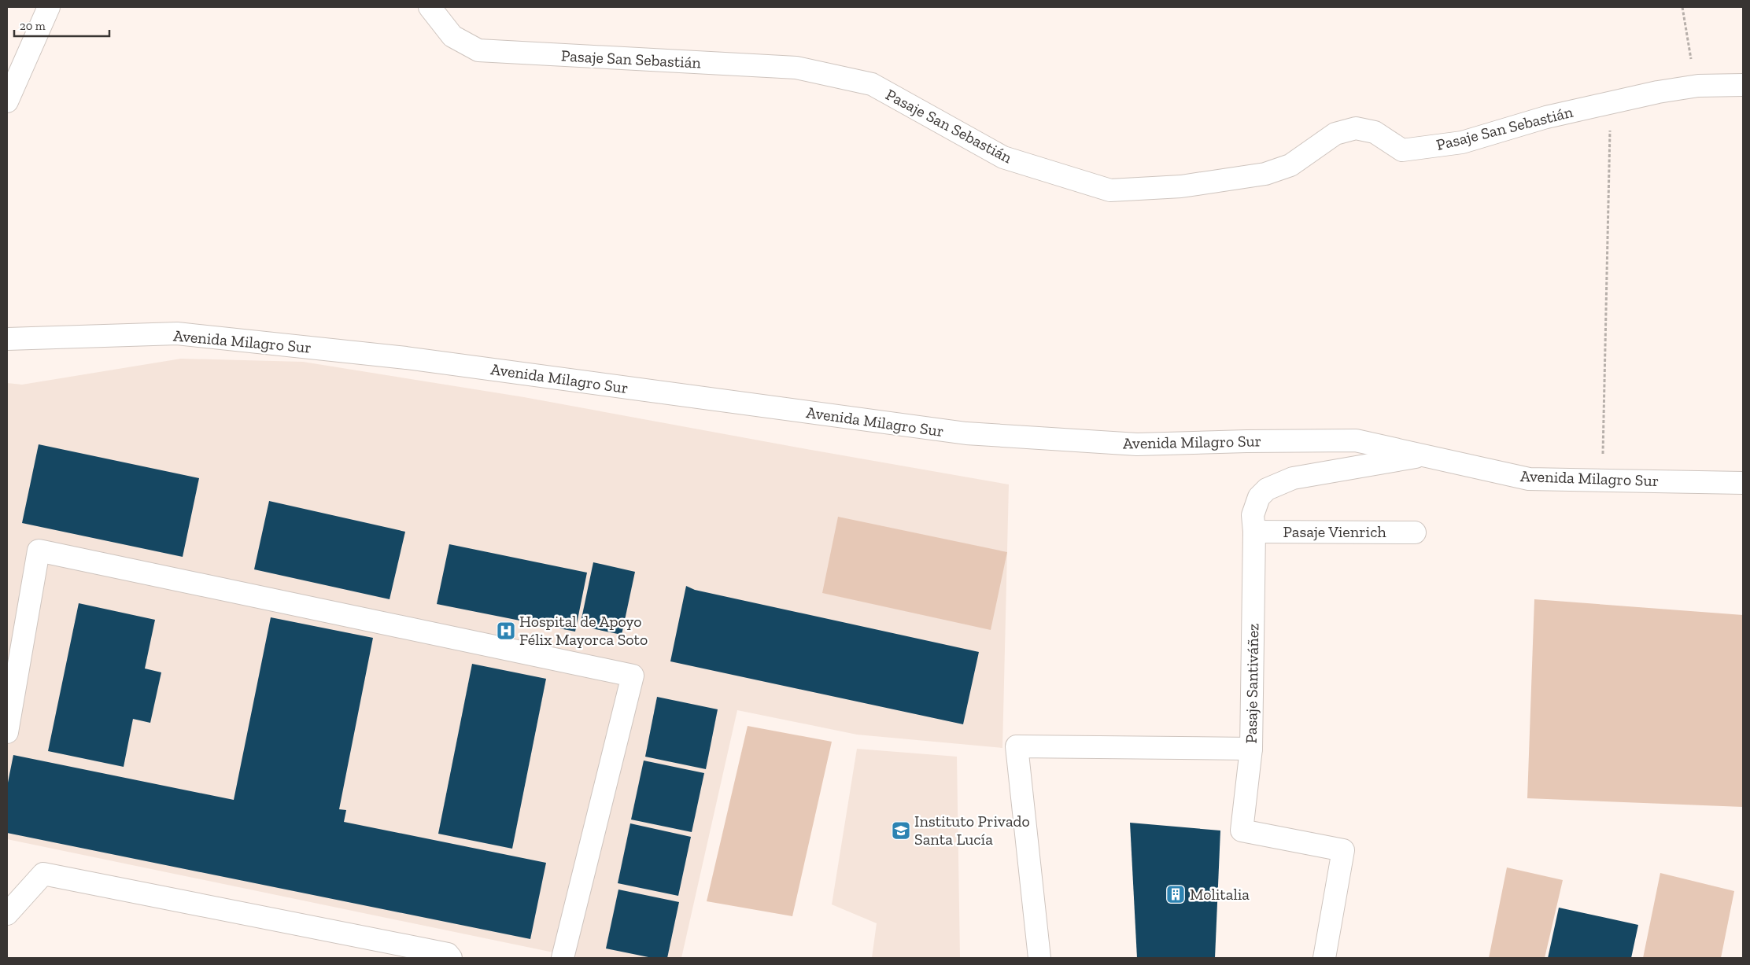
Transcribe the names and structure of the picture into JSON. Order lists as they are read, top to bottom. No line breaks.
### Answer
{"streets":{"street":["Pasaje San Sebastián","Avenida Milagro Sur","Pasaje Vienrich","Pasaje Santiváñez"]},"crossings":[["Avenida Milagro Sur","Pasaje Santiváñez"],["Pasaje Vienrich","Pasaje Santiváñez"]],"places":{"hospital":["Hospital de Apoyo Félix Mayorca Soto"],"school or university":["Instituto Privado Santa Lucía"],"building":["Molitalia"]},"scale_bar":"20 m"}
